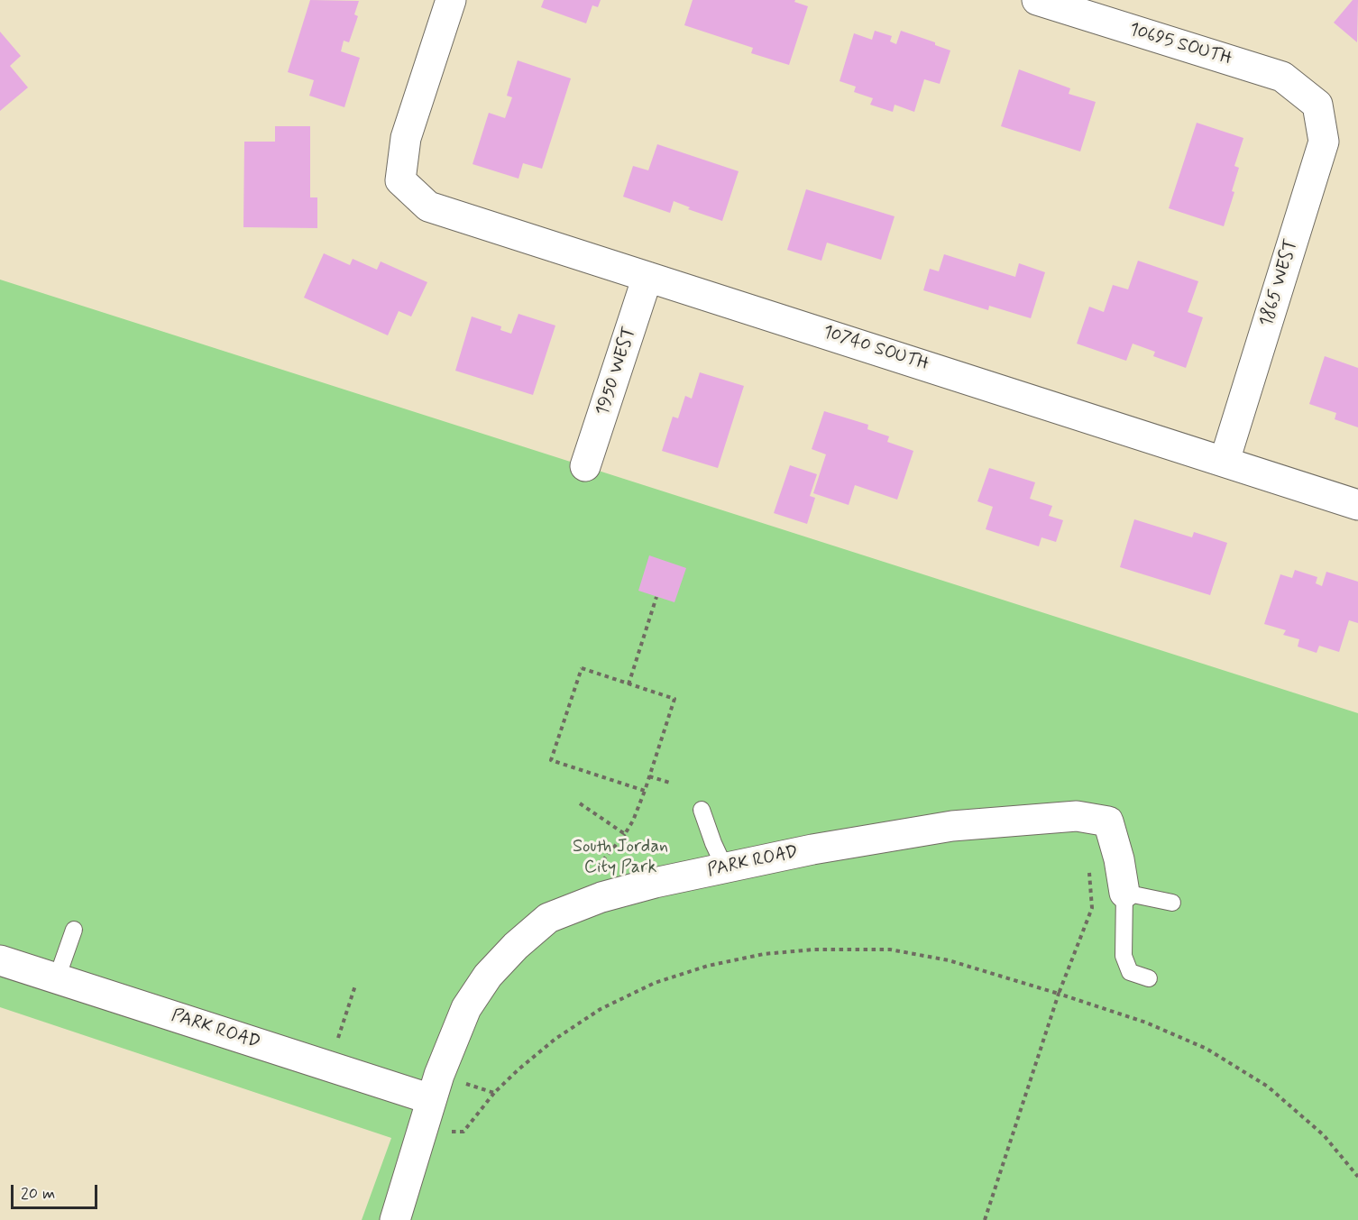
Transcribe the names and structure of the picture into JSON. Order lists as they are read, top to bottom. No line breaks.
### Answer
{"streets":{"street":["10695 SOUTH","1865 WEST","10740 SOUTH","1950 WEST","PARK ROAD"]},"crossings":[["10695 SOUTH","1865 WEST"],["1865 WEST","10740 SOUTH"],["10740 SOUTH","1950 WEST"]],"parks":["South Jordan City Park"],"scale_bar":"20 m"}
